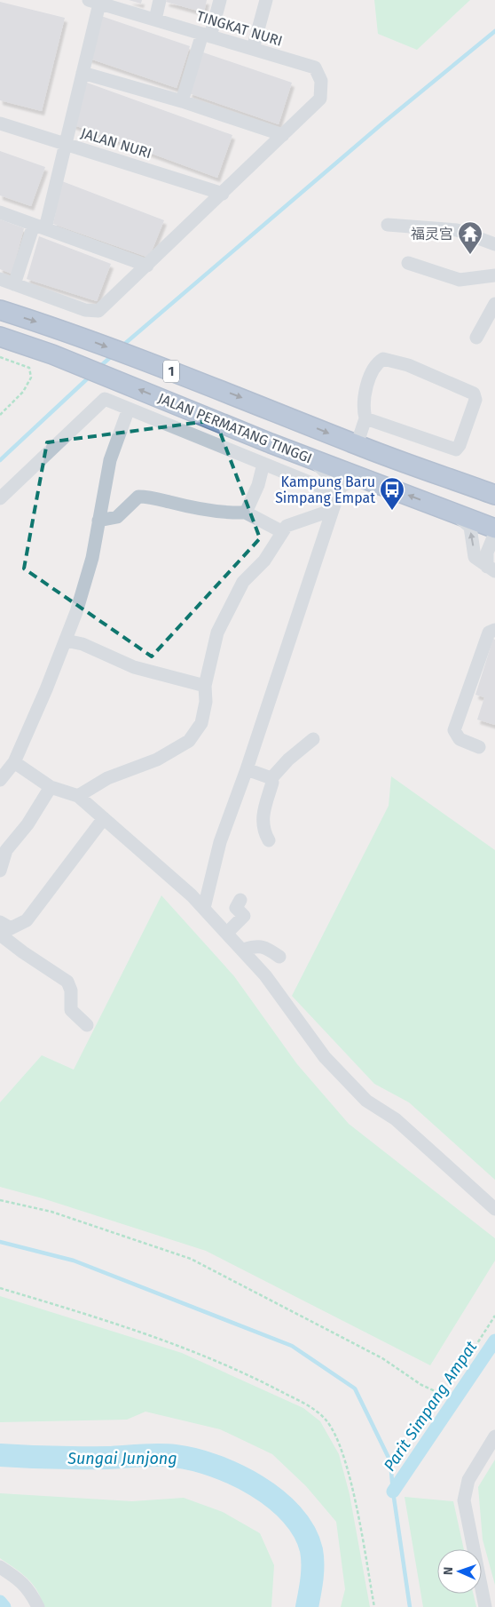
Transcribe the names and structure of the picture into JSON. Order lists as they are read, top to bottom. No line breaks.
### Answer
{"streets":{"highway":["1","JALAN PERMATANG TINGGI"],"street":["TINGKAT NURI","JALAN NURI"]},"water":["Parit Simpang Ampat","Sungai Junjong"],"places":{"temple":["福灵宫"],"bus stop":["Kampung Baru Simpang Empat"]},"north":"left"}
